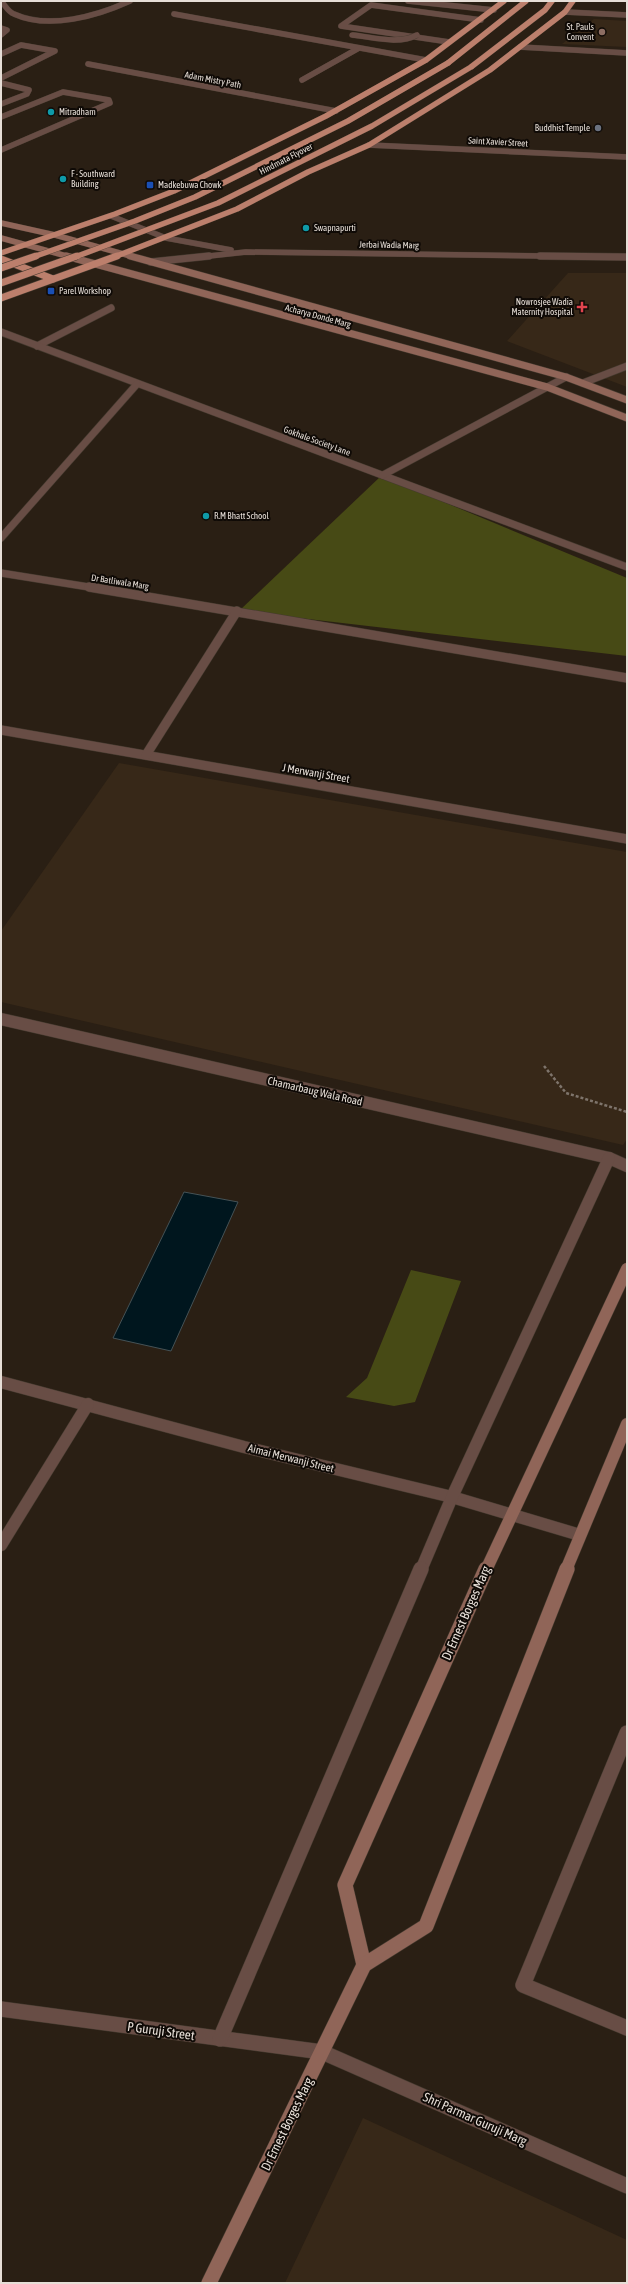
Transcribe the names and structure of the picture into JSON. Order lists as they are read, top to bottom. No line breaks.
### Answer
{"streets":{"highway":["Hindmata Flyover"],"main road":["Acharya Donde Marg","Dr Ernest Borges Marg"],"street":["Adam Mistry Path","Saint Xavier Street","Jerbai Wadia Marg","Gokhale Society Lane","Dr Batliwala Marg","J Merwanji Street","Chamarbaug Wala Road","Aimai Merwanji Street","P Guruji Street","Shri Parmar Guruji Marg"]},"crossings":[["Jerbai Wadia Marg","Acharya Donde Marg"],["Aimai Merwanji Street","Dr Ernest Borges Marg"],["Dr Ernest Borges Marg","P Guruji Street"],["Dr Ernest Borges Marg","Shri Parmar Guruji Marg"],["P Guruji Street","Shri Parmar Guruji Marg"]],"places":{"other":["St. Pauls Convent","Mitradham","Buddhist Temple","F - Southward Building","Swapnapurti","R.M Bhatt School"],"transit":["Madkebuwa Chowk","Parel Workshop"],"health":["Nowrosjee Wadia Maternity Hospital"]}}
